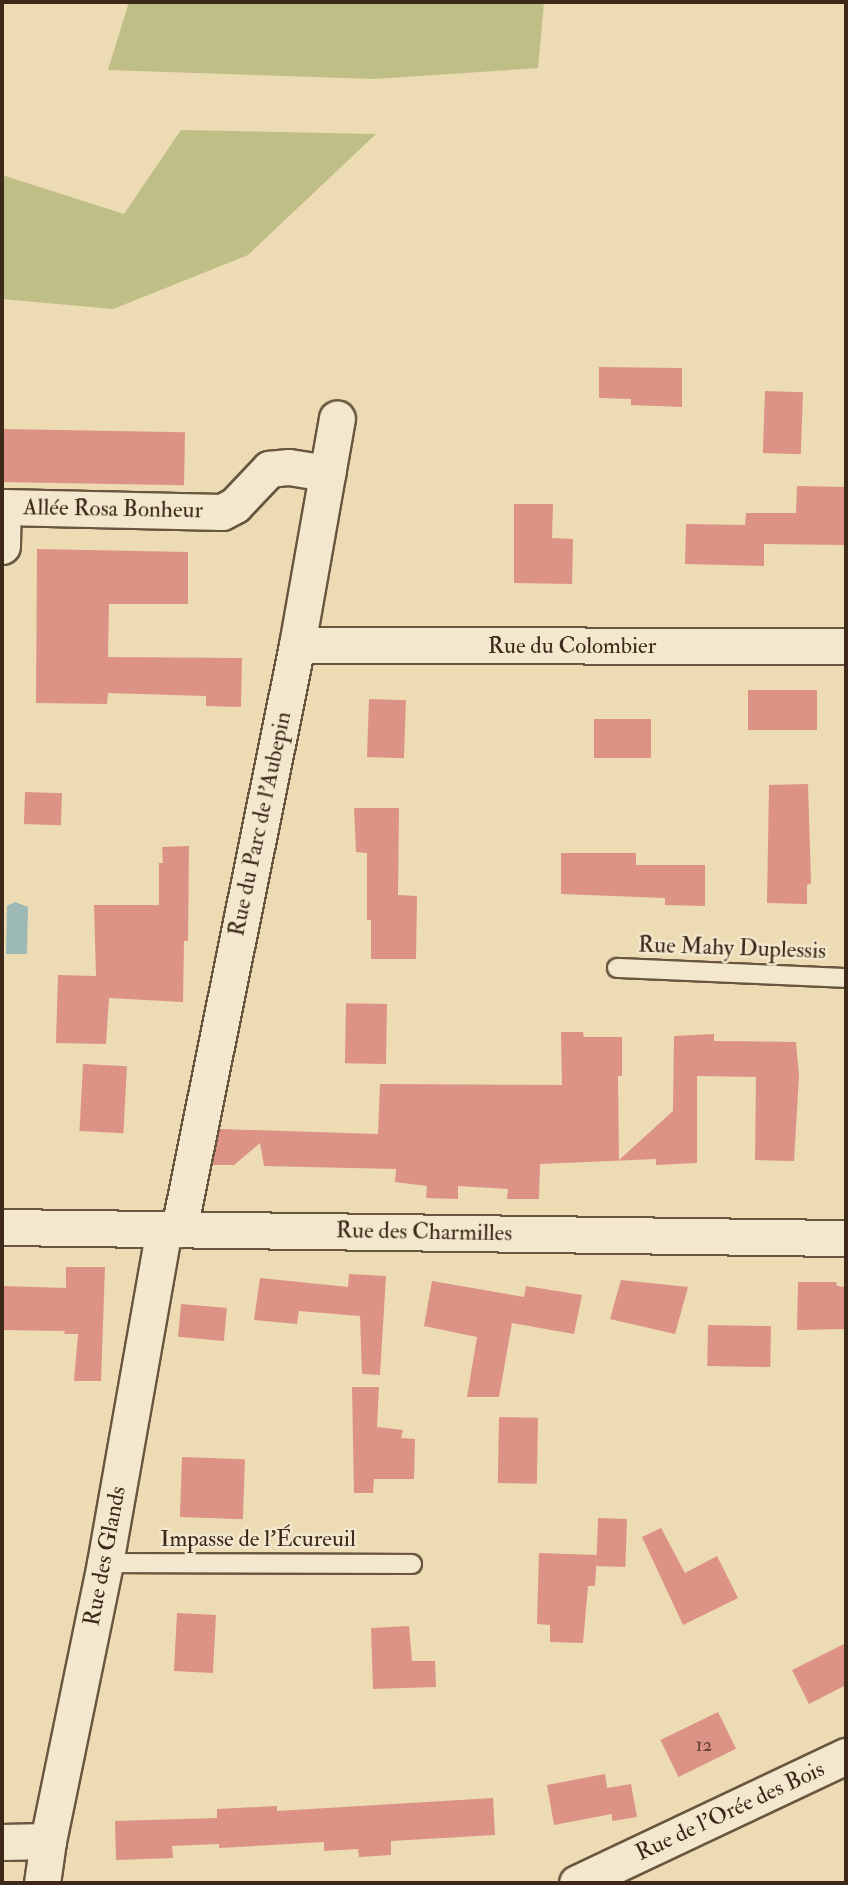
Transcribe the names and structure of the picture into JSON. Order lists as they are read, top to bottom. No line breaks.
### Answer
{"streets":{"street":["Allée Rosa Bonheur","Rue du Colombier","Rue du Parc de l'Aubepin","Rue des Charmilles","Rue des Glands","Rue de l'Orée des Bois"],"lane":["Rue Mahy Duplessis","Impasse de l'Écureuil"]},"crossings":[["Allée Rosa Bonheur","Rue du Parc de l'Aubepin"],["Rue du Colombier","Rue du Parc de l'Aubepin"],["Rue du Parc de l'Aubepin","Rue des Charmilles"],["Rue du Parc de l'Aubepin","Rue des Glands"],["Rue des Charmilles","Rue des Glands"],["Impasse de l'Écureuil","Rue des Glands"]],"house_numbers":["12"]}
